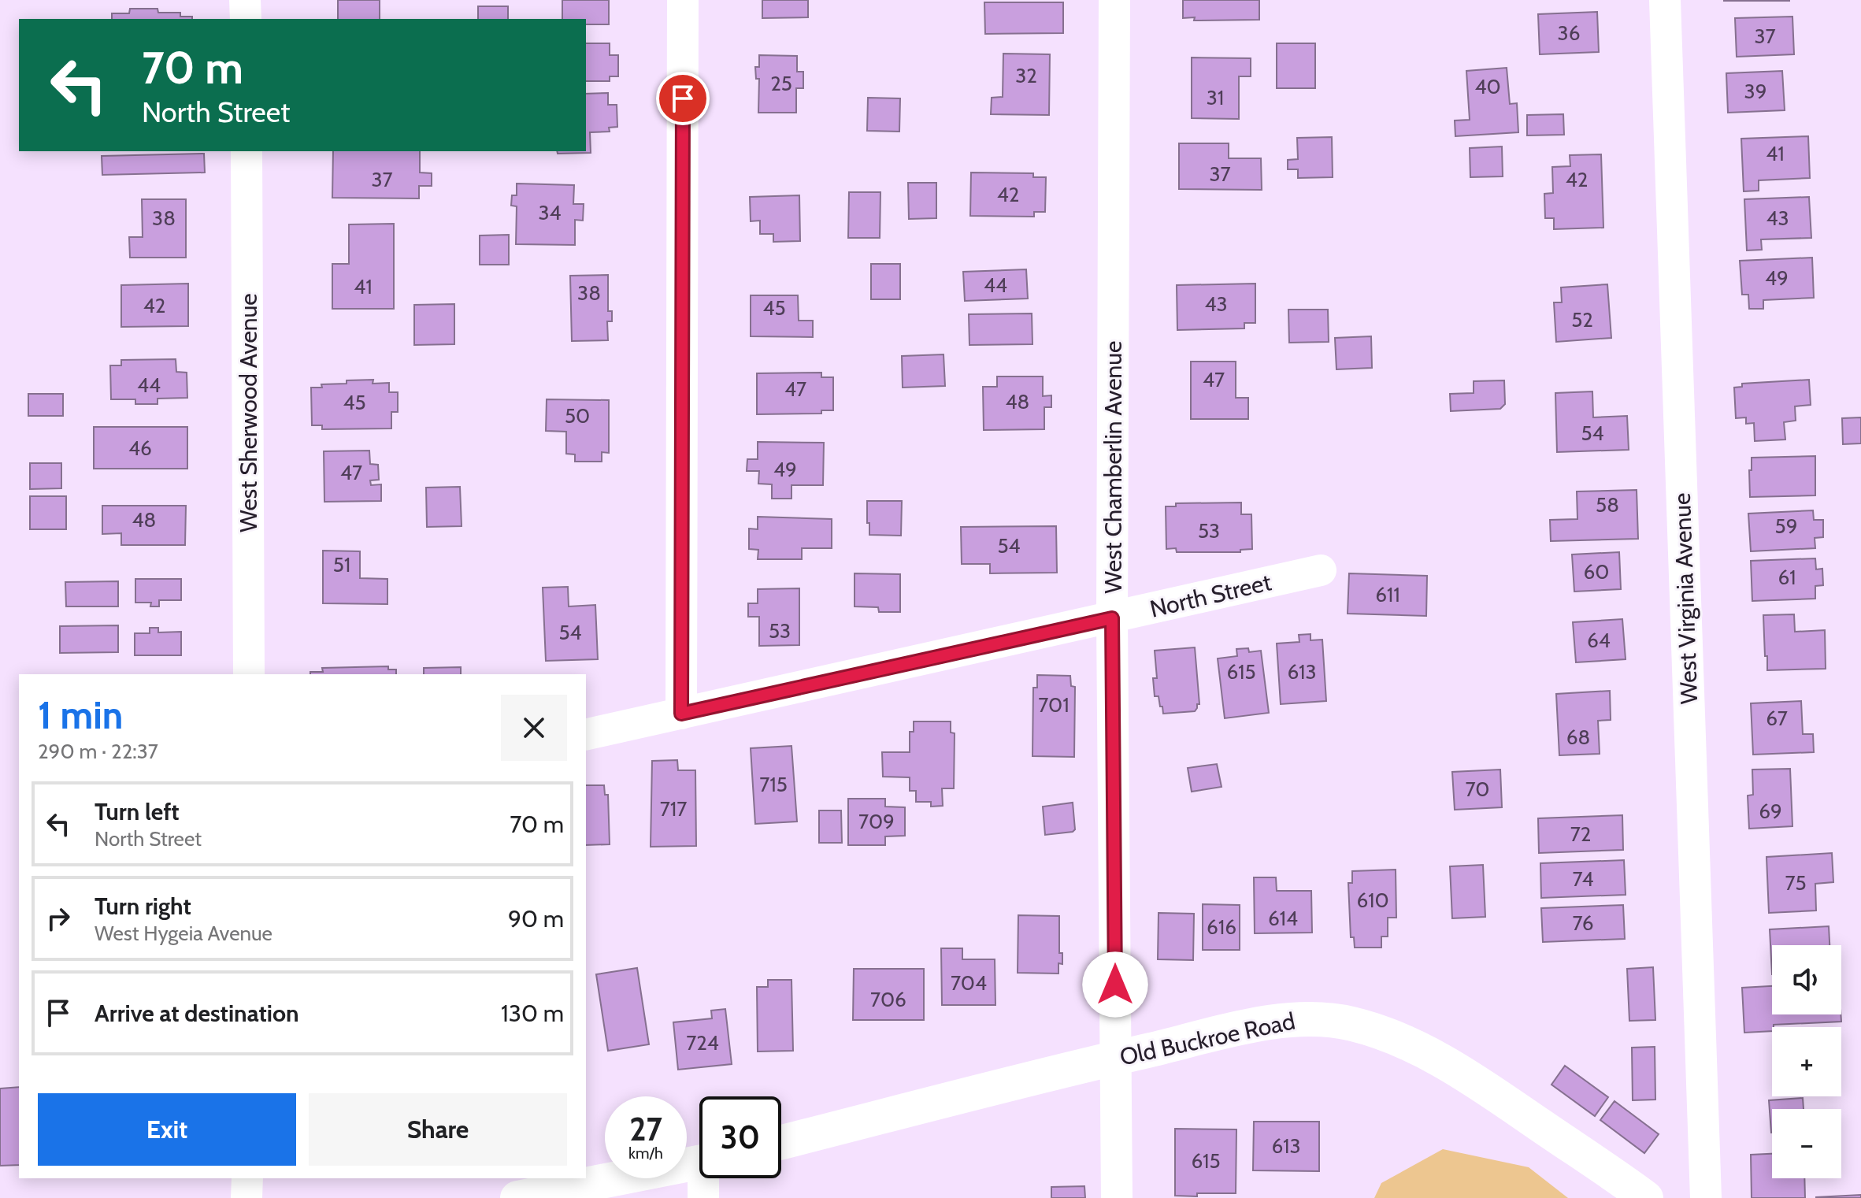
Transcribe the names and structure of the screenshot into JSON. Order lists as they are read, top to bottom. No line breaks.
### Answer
{"streets":{"street":["West Sherwood Avenue","West Chamberlin Avenue","North Street","West Virginia Avenue","Old Buckroe Road"]},"crossings":[["West Chamberlin Avenue","North Street"],["West Chamberlin Avenue","Old Buckroe Road"]],"house_numbers":["36","37","32","25","40","39","31","41","37","37","42","42","34","38","43","49","44","41","38","43","42","45","52","47","44","47","48","45","50","54","46","49","47","58","48","59","53","54","51","60","61","611","53","54","64","615","613","701","67","68","715","70","717","69","709","72","74","75","610","614","76","616","704","706","724","613","615"],"page":{"turn":["70 m","North Street"],"heading":["1 min","290 m · 22:37"],"list":[{"name":"Turn left","note":"North Street","value":"70 m"},{"name":"Turn right","note":"West Hygeia Avenue","value":"90 m"},{"name":"Arrive at destination","value":"130 m"}],"map_buttons":["+","−"],"buttons":["Exit","Share"],"speed":"27 km/h","limit":"30"}}
